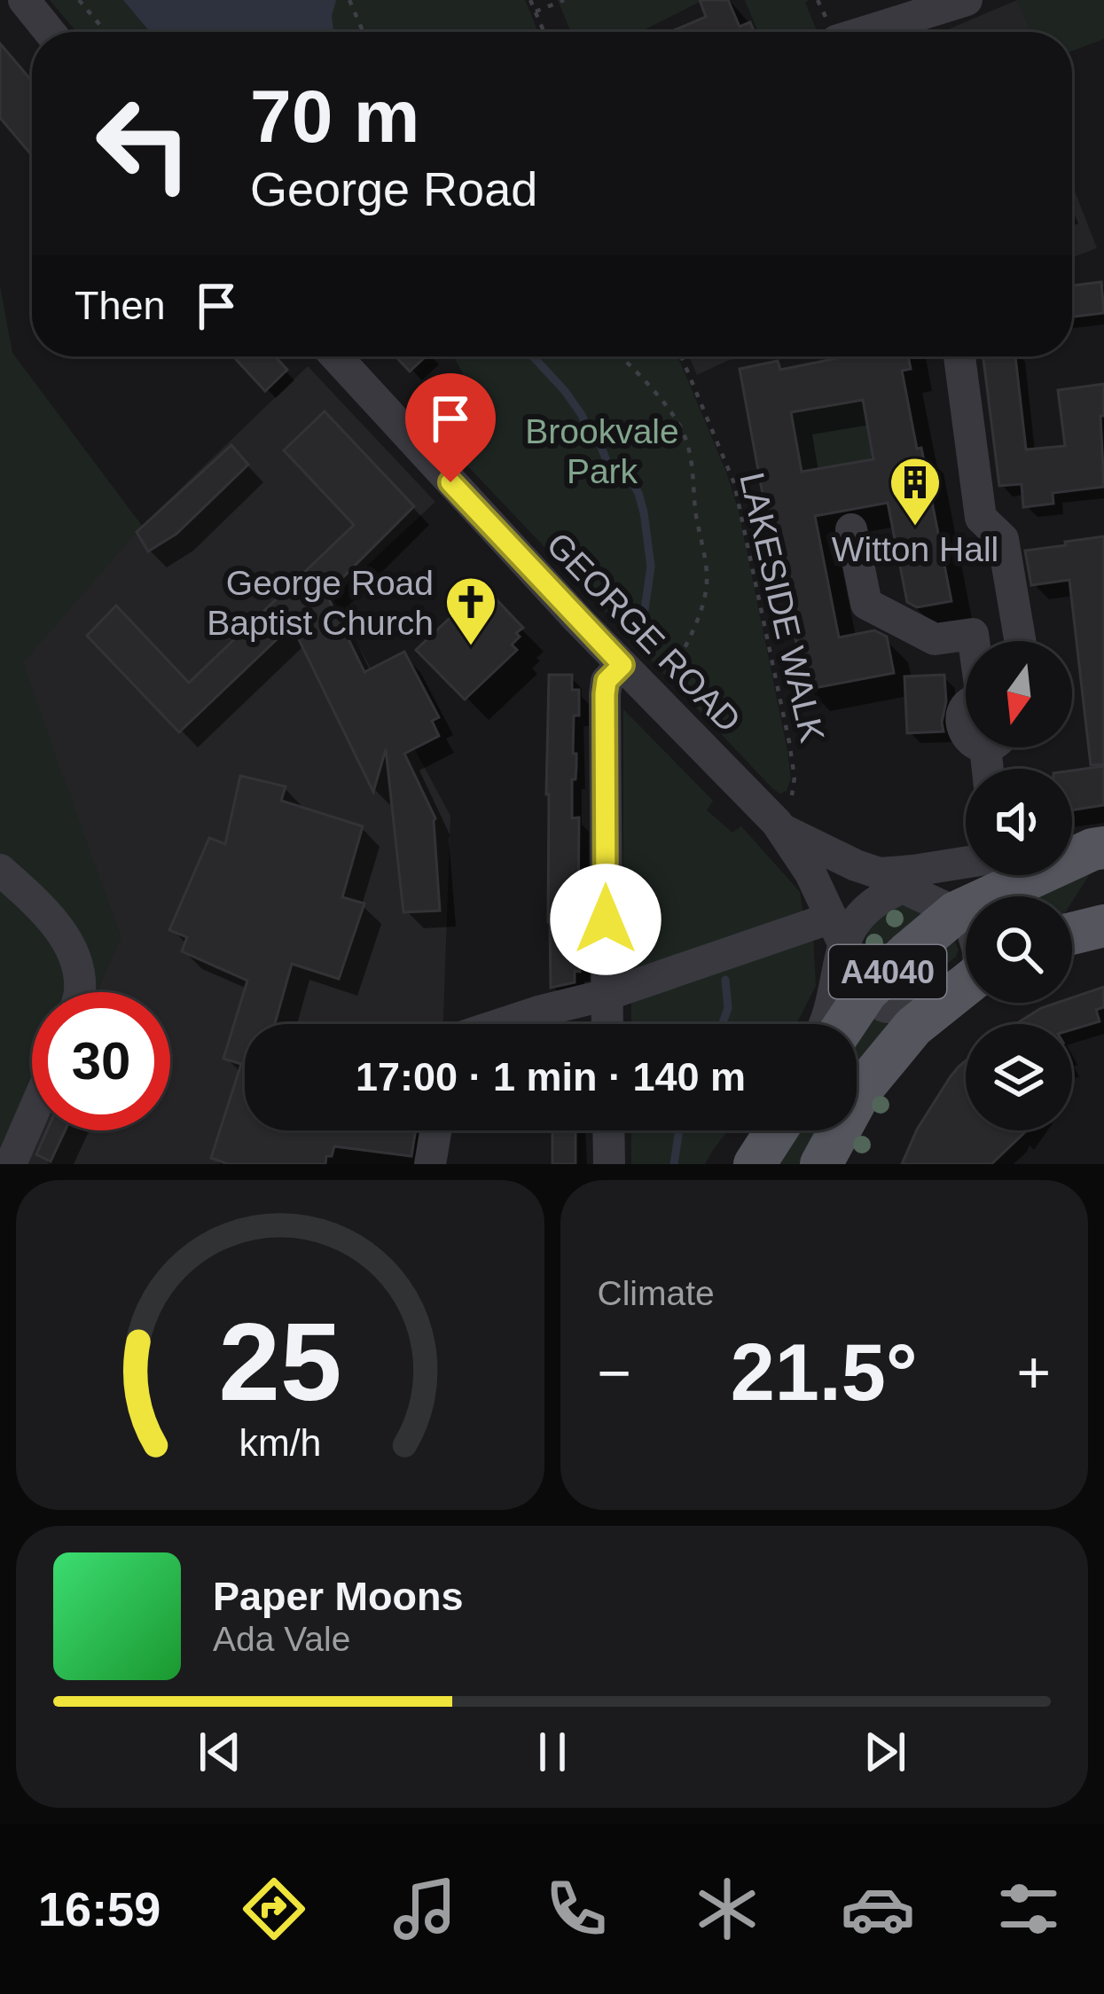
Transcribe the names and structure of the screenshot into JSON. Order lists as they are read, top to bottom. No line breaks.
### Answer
{"streets":{"main road":["A4040"],"street":["GEORGE ROAD"],"path":["LAKESIDE WALK"]},"crossings":[["LAKESIDE WALK","GEORGE ROAD"],["GEORGE ROAD","A4040"]],"parks":["Brookvale Park"],"places":{"building":["Witton Hall"],"church":["George Road Baptist Church"]},"north":"bottom","page":{"turn":["70 m","George Road"],"then":"Then","limit":"30","trip":"17:00 · 1 min · 140 m","tile":"Climate","heat":["−","21.5°","+"],"song":["Paper Moons","Ada Vale"],"tabs":"16:59","gauge":["25","km/h"]}}
